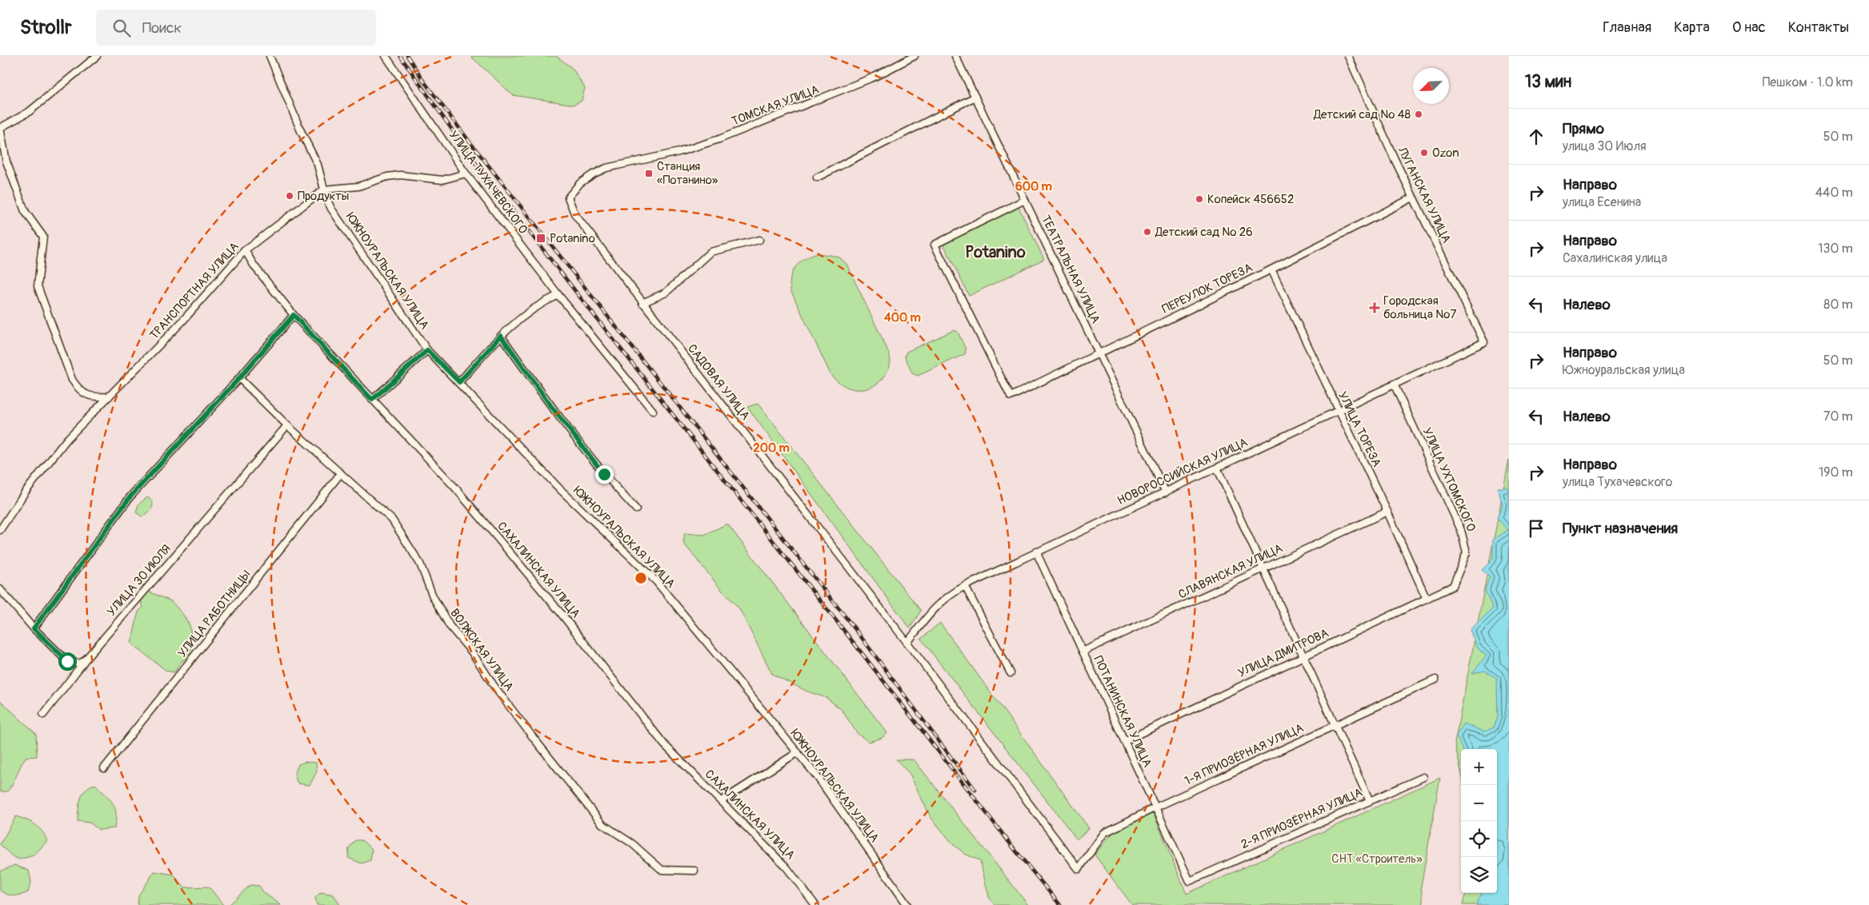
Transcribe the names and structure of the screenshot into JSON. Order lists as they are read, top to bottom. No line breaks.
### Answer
{"streets":{"street":["ТОМСКАЯ УЛИЦА","УЛИЦА ТУХАЧЕВСКОГО","ЛУГАНСКАЯ УЛИЦА","ТЕАТРАЛЬНАЯ УЛИЦА","ЮЖНОУРАЛЬСКАЯ УЛИЦА","ПЕРЕУЛОК ТОРЕЗА","ТРАНСПОРТНАЯ УЛИЦА","САДОВАЯ УЛИЦА","УЛИЦА ТОРЕЗА","НОВОРОССИЙСКАЯ УЛИЦА","УЛИЦА УХТОМСКОГО","САХАЛИНСКАЯ УЛИЦА","СЛАВЯНСКАЯ УЛИЦА","УЛИЦА 30 ИЮЛЯ","УЛИЦА РАБОТНИЦЫ","ВОЛЖСКАЯ УЛИЦА","УЛИЦА ДМИТРОВА","ПОТАНИНСКАЯ УЛИЦА","1-Я ПРИОЗЁРНАЯ УЛИЦА","2-Я ПРИОЗЁРНАЯ УЛИЦА"]},"crossings":[["ТОМСКАЯ УЛИЦА","САДОВАЯ УЛИЦА"],["ЛУГАНСКАЯ УЛИЦА","ПЕРЕУЛОК ТОРЕЗА"],["ЛУГАНСКАЯ УЛИЦА","НОВОРОССИЙСКАЯ УЛИЦА"],["ТЕАТРАЛЬНАЯ УЛИЦА","ПЕРЕУЛОК ТОРЕЗА"],["ТЕАТРАЛЬНАЯ УЛИЦА","НОВОРОССИЙСКАЯ УЛИЦА"],["ЮЖНОУРАЛЬСКАЯ УЛИЦА","ТРАНСПОРТНАЯ УЛИЦА"],["ПЕРЕУЛОК ТОРЕЗА","УЛИЦА ТОРЕЗА"],["ТРАНСПОРТНАЯ УЛИЦА","САХАЛИНСКАЯ УЛИЦА"],["САДОВАЯ УЛИЦА","НОВОРОССИЙСКАЯ УЛИЦА"],["САДОВАЯ УЛИЦА","1-Я ПРИОЗЁРНАЯ УЛИЦА"],["УЛИЦА ТОРЕЗА","НОВОРОССИЙСКАЯ УЛИЦА"],["УЛИЦА ТОРЕЗА","СЛАВЯНСКАЯ УЛИЦА"],["УЛИЦА ТОРЕЗА","УЛИЦА ДМИТРОВА"],["НОВОРОССИЙСКАЯ УЛИЦА","УЛИЦА УХТОМСКОГО"],["НОВОРОССИЙСКАЯ УЛИЦА","ПОТАНИНСКАЯ УЛИЦА"],["УЛИЦА УХТОМСКОГО","УЛИЦА ДМИТРОВА"],["СЛАВЯНСКАЯ УЛИЦА","ПОТАНИНСКАЯ УЛИЦА"],["УЛИЦА 30 ИЮЛЯ","ВОЛЖСКАЯ УЛИЦА"],["УЛИЦА РАБОТНИЦЫ","ВОЛЖСКАЯ УЛИЦА"],["УЛИЦА ДМИТРОВА","ПОТАНИНСКАЯ УЛИЦА"],["ПОТАНИНСКАЯ УЛИЦА","1-Я ПРИОЗЁРНАЯ УЛИЦА"],["ПОТАНИНСКАЯ УЛИЦА","2-Я ПРИОЗЁРНАЯ УЛИЦА"]],"districts":["Potanino"],"parks":["СНТ «Строитель»"],"places":{"other":["Детский сад № 48","Ozon","Продукты","Копейск 456652","Детский сад № 26"],"transit":["Станция «Потанино»","Potanino"],"health":["Городская больница №7"]},"north":"bottom left","page":{"header":"Strollr","search":"Поиск","nav":["Главная","Карта","О нас","Контакты"],"heading":["13 мин","Пешком · 1.0 km"],"list":[["Прямо","улица 30 Июля","50 m"],["Направо","улица Есенина","440 m"],["Направо","Сахалинская улица","130 m"],["Налево","80 m"],["Направо","Южноуральская улица","50 m"],["Налево","70 m"],["Направо","улица Тухачевского","190 m"],"Пункт назначения"],"map_buttons":["+","−"]},"rings":["600 m","400 m","200 m"]}
